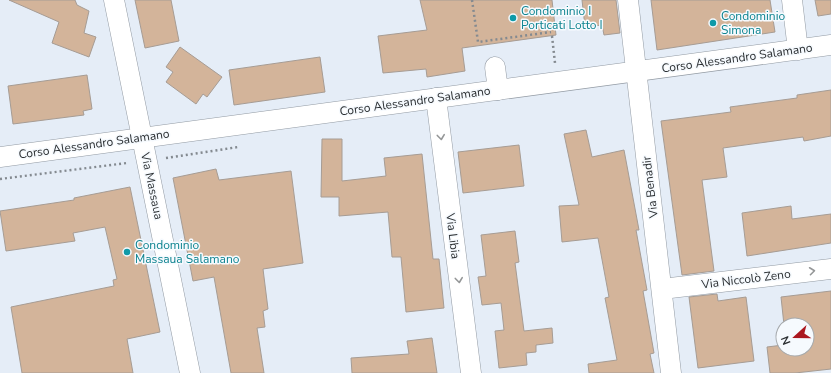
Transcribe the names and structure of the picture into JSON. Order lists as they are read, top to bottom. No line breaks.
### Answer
{"streets":{"street":["Corso Alessandro Salamano","Via Massaua","Via Benadir","Via Libia","Via Niccolò Zeno"]},"crossings":[["Corso Alessandro Salamano","Via Massaua"],["Corso Alessandro Salamano","Via Benadir"],["Corso Alessandro Salamano","Via Libia"],["Via Benadir","Via Niccolò Zeno"]],"one_way":["Via Libia","Via Niccolò Zeno"],"places":["Condominio I Porticati Lotto I","Condominio Simona","Condominio Massaua Salamano"],"north":"left"}
